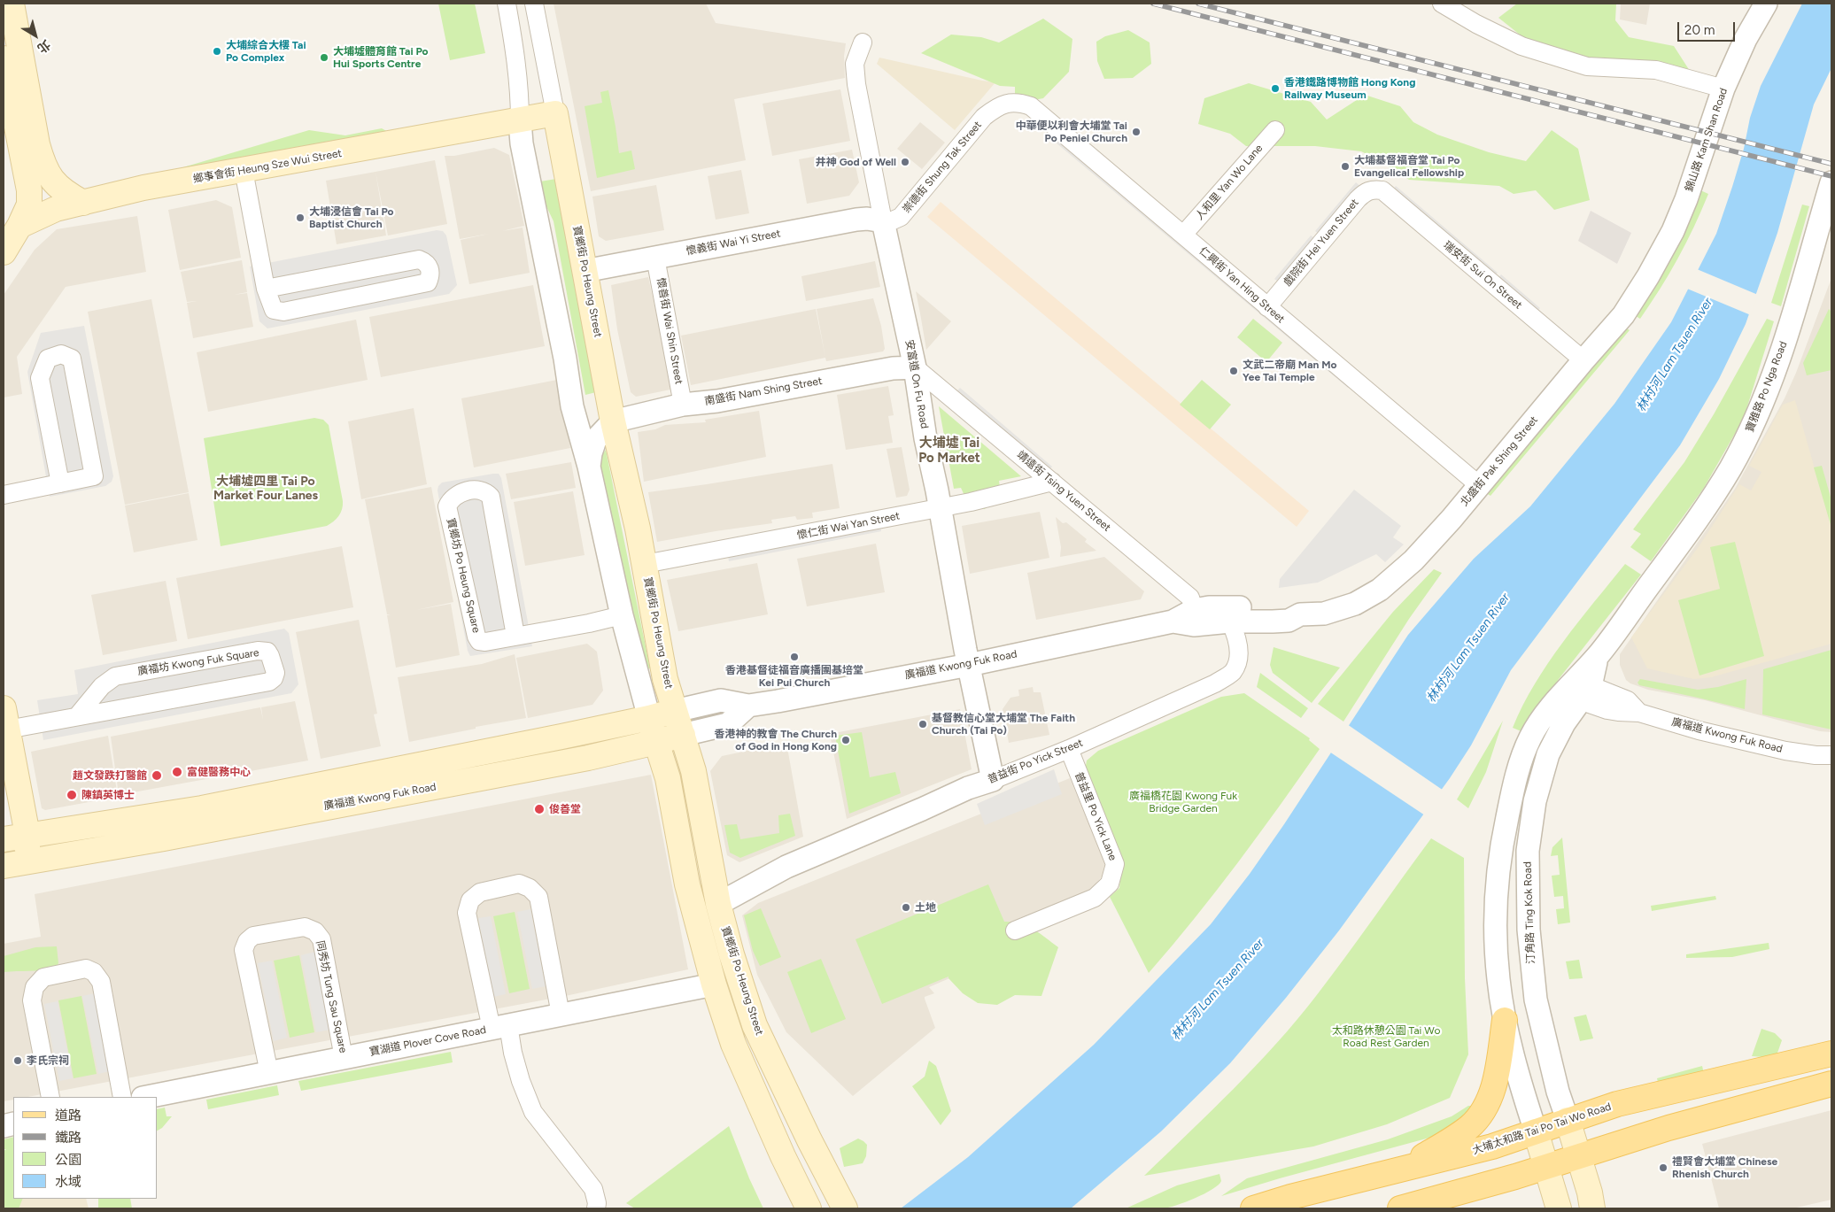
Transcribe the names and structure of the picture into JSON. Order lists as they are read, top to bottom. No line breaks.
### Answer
{"streets":{"main road":["鄉事會街 Heung Sze Wui Street","寶鄉街 Po Heung Street","廣福道 Kwong Fuk Road","汀角路 Ting Kok Road","大埔太和路 Tai Po Tai Wo Road"],"street":["錦山路 Kam Shan Road","崇德街 Shung Tak Street","人和里 Yan Wo Lane","懷義街 Wai Yi Street","戲院街 Hei Yuen Street","瑞安街 Sui On Street","仁興街 Yan Hing Street","懷善街 Wai Shin Street","安富道 On Fu Road","寶雅路 Po Nga Road","南盛街 Nam Shing Street","北盛街 Pak Shing Street","靖遠街 Tsing Yuen Street","懷仁街 Wai Yan Street","寶鄉坊 Po Heung Square","廣福坊 Kwong Fuk Square","普益街 Po Yick Street","普益里 Po Yick Lane","同秀坊 Tung Sau Square","寶湖道 Plover Cove Road"]},"crossings":[["錦山路 Kam Shan Road","北盛街 Pak Shing Street"],["崇德街 Shung Tak Street","懷義街 Wai Yi Street"],["崇德街 Shung Tak Street","仁興街 Yan Hing Street"],["崇德街 Shung Tak Street","安富道 On Fu Road"],["人和里 Yan Wo Lane","仁興街 Yan Hing Street"],["懷義街 Wai Yi Street","寶鄉街 Po Heung Street"],["懷義街 Wai Yi Street","懷善街 Wai Shin Street"],["懷義街 Wai Yi Street","安富道 On Fu Road"],["戲院街 Hei Yuen Street","瑞安街 Sui On Street"],["戲院街 Hei Yuen Street","仁興街 Yan Hing Street"],["瑞安街 Sui On Street","北盛街 Pak Shing Street"],["寶鄉街 Po Heung Street","南盛街 Nam Shing Street"],["寶鄉街 Po Heung Street","懷仁街 Wai Yan Street"],["寶鄉街 Po Heung Street","廣福道 Kwong Fuk Road"],["寶鄉街 Po Heung Street","普益街 Po Yick Street"],["仁興街 Yan Hing Street","北盛街 Pak Shing Street"],["懷善街 Wai Shin Street","南盛街 Nam Shing Street"],["安富道 On Fu Road","南盛街 Nam Shing Street"],["安富道 On Fu Road","靖遠街 Tsing Yuen Street"],["安富道 On Fu Road","懷仁街 Wai Yan Street"],["安富道 On Fu Road","廣福道 Kwong Fuk Road"],["安富道 On Fu Road","普益街 Po Yick Street"],["寶雅路 Po Nga Road","汀角路 Ting Kok Road"],["南盛街 Nam Shing Street","靖遠街 Tsing Yuen Street"],["北盛街 Pak Shing Street","廣福道 Kwong Fuk Road"],["靖遠街 Tsing Yuen Street","懷仁街 Wai Yan Street"],["靖遠街 Tsing Yuen Street","廣福道 Kwong Fuk Road"],["廣福道 Kwong Fuk Road","普益街 Po Yick Street"],["廣福道 Kwong Fuk Road","汀角路 Ting Kok Road"],["普益街 Po Yick Street","普益里 Po Yick Lane"],["汀角路 Ting Kok Road","大埔太和路 Tai Po Tai Wo Road"],["同秀坊 Tung Sau Square","寶湖道 Plover Cove Road"]],"districts":["大埔墟 Tai Po Market","大埔墟四里 Tai Po Market Four Lanes"],"water":["林村河 Lam Tsuen River"],"parks":["廣福橋花園 Kwong Fuk Bridge Garden","太和路休憩公園 Tai Wo Road Rest Garden"],"places":["大埔綜合大樓 Tai Po Complex","大埔墟體育館 Tai Po Hui Sports Centre","香港鐵路博物館 Hong Kong Railway Museum","中華便以利會大埔堂 Tai Po Peniel Church","井神 God of Well","大埔基督福音堂 Tai Po Evangelical Fellowship","大埔浸信會 Tai Po Baptist Church","文武二帝廟 Man Mo Yee Tai Temple","香港基督徒福音廣播團基培堂 Kei Pui Church","基督教信心堂大埔堂 The Faith Church (Tai Po)","香港神的教會 The Church of God in Hong Kong","富健醫務中心","趙文發跌打醫館","陳鎮英博士","俊善堂","土地","李氏宗祠","禮賢會大埔堂 Chinese Rhenish Church"],"legend":["道路","鐵路","公園","水域"],"scale_bar":"20 m","north":"bottom right"}
